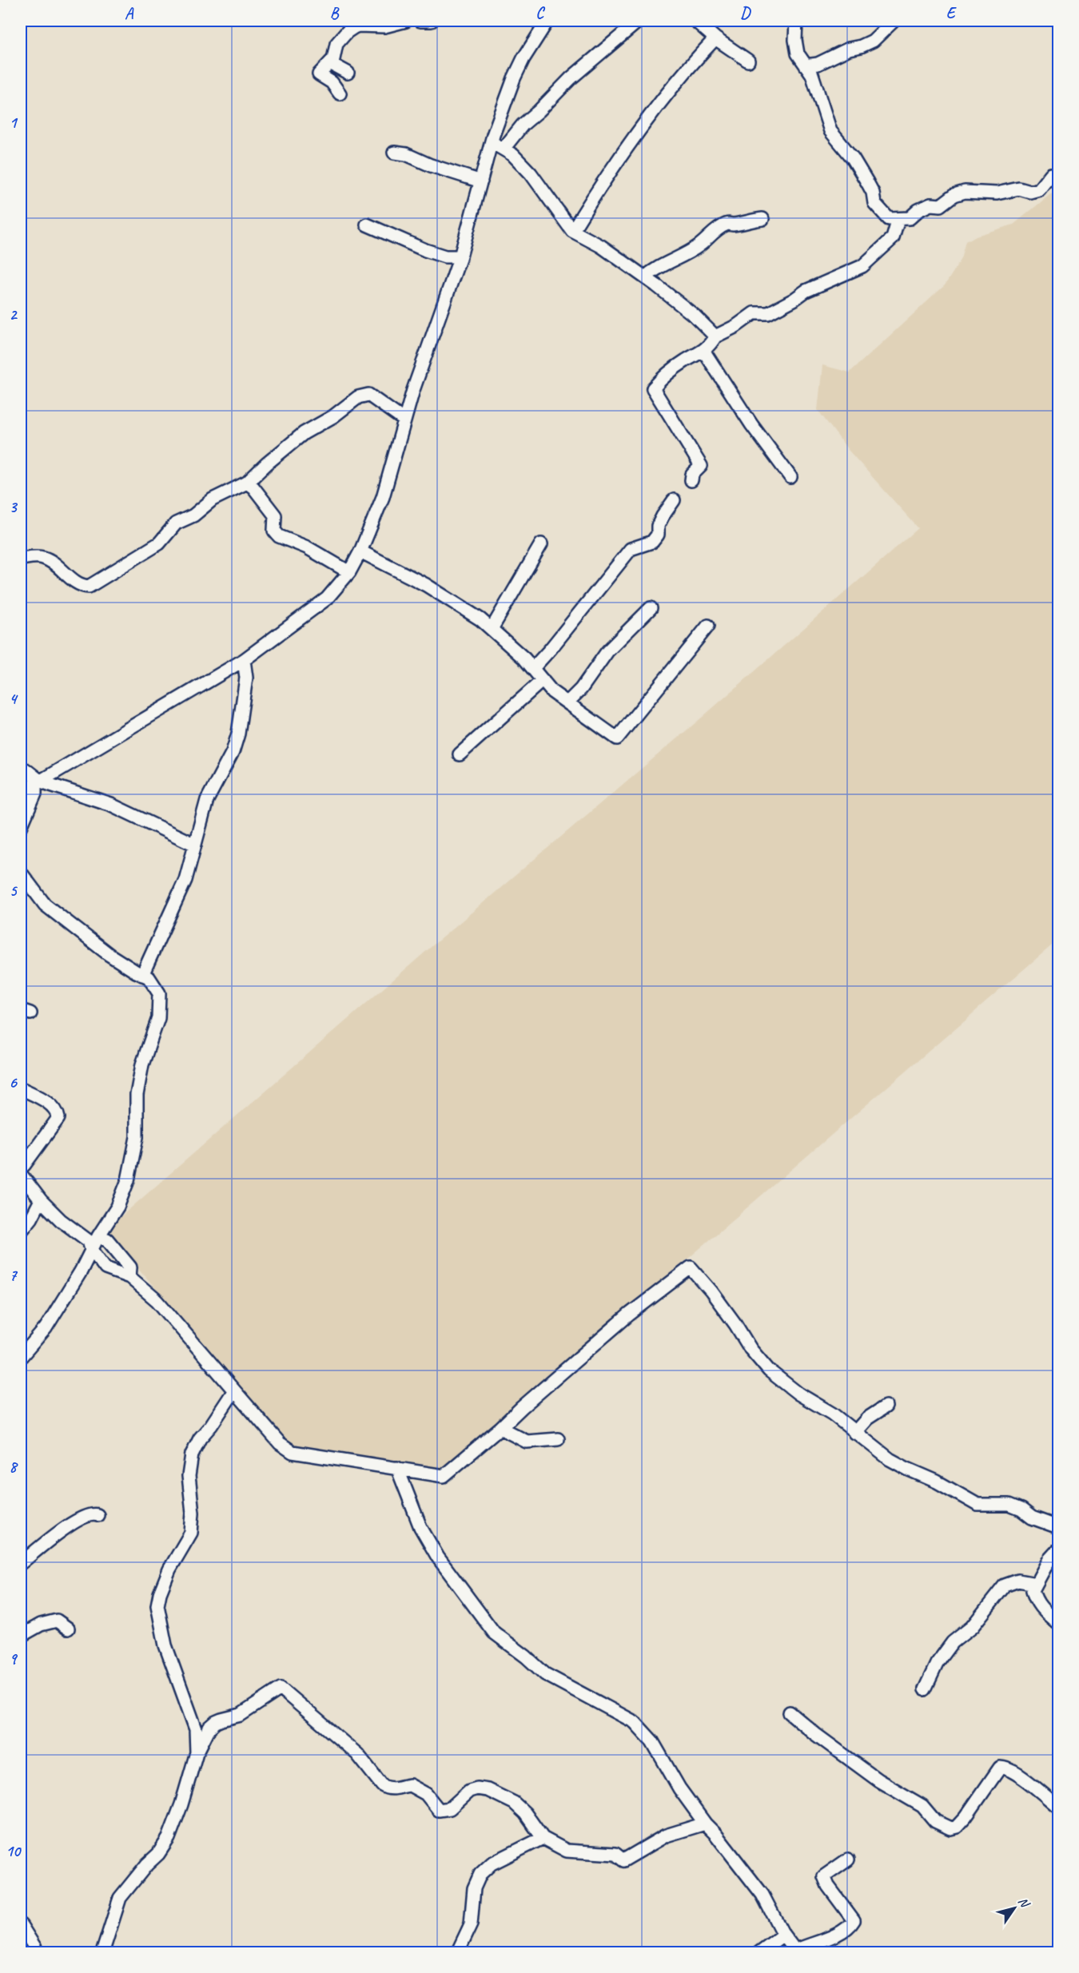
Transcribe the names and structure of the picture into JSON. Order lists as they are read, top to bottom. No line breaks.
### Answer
{"north":"top right","grid":{"columns":["A","B","C","D","E"],"rows":["1","2","3","4","5","6","7","8","9","10"]}}
